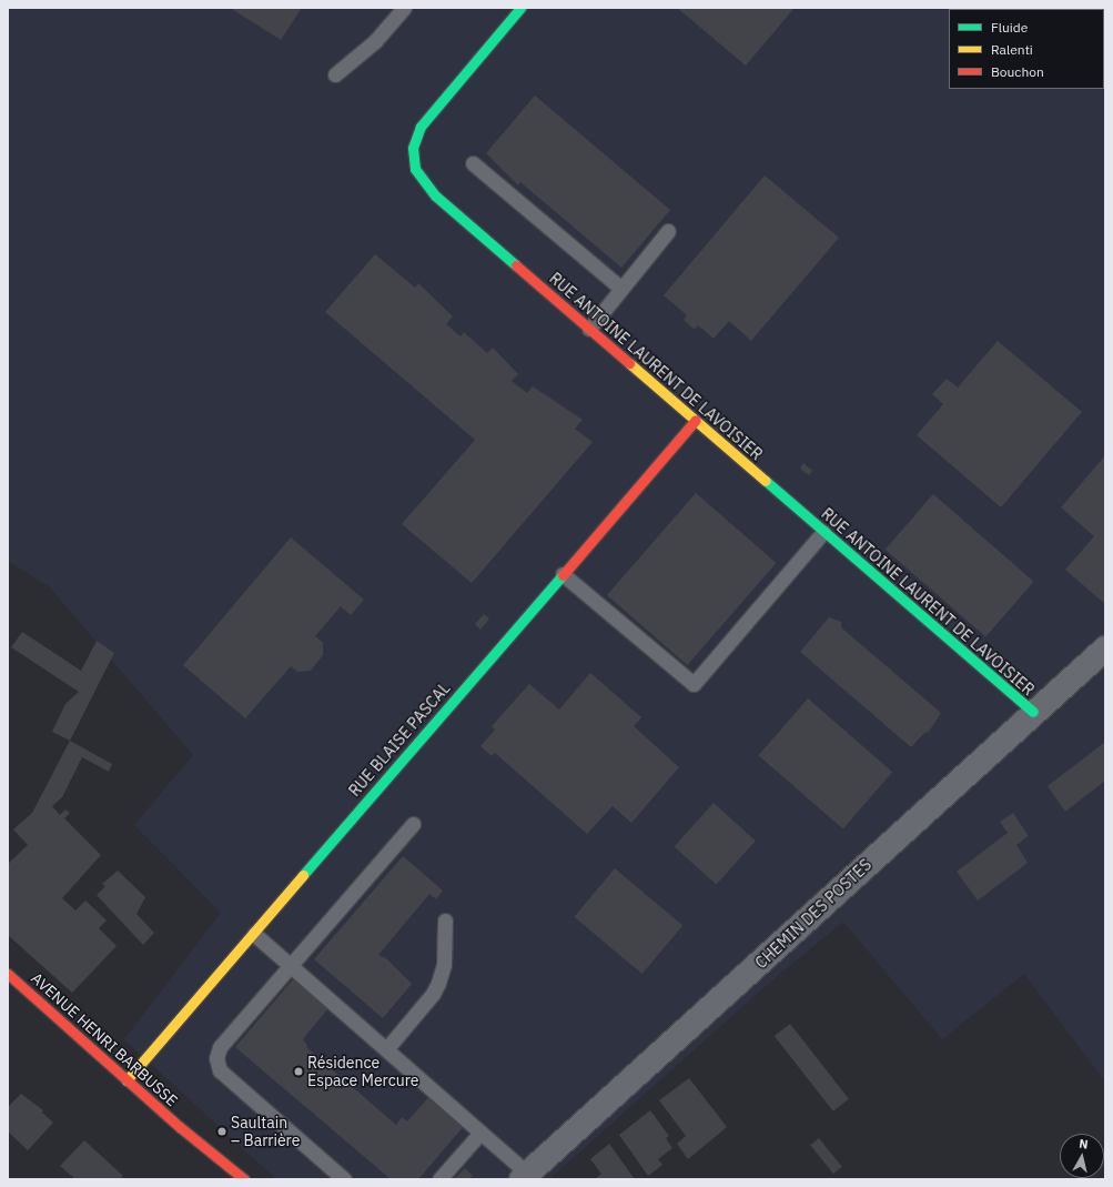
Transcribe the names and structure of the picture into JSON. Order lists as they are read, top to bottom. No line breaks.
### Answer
{"streets":{"street":["RUE ANTOINE LAURENT DE LAVOISIER","RUE BLAISE PASCAL","CHEMIN DES POSTES","AVENUE HENRI BARBUSSE"]},"crossings":[["RUE ANTOINE LAURENT DE LAVOISIER","RUE BLAISE PASCAL"],["RUE ANTOINE LAURENT DE LAVOISIER","CHEMIN DES POSTES"],["RUE BLAISE PASCAL","AVENUE HENRI BARBUSSE"]],"places":["Résidence Espace Mercure","Saultain – Barrière"],"legend":["Fluide","Ralenti","Bouchon"],"north":"top"}
